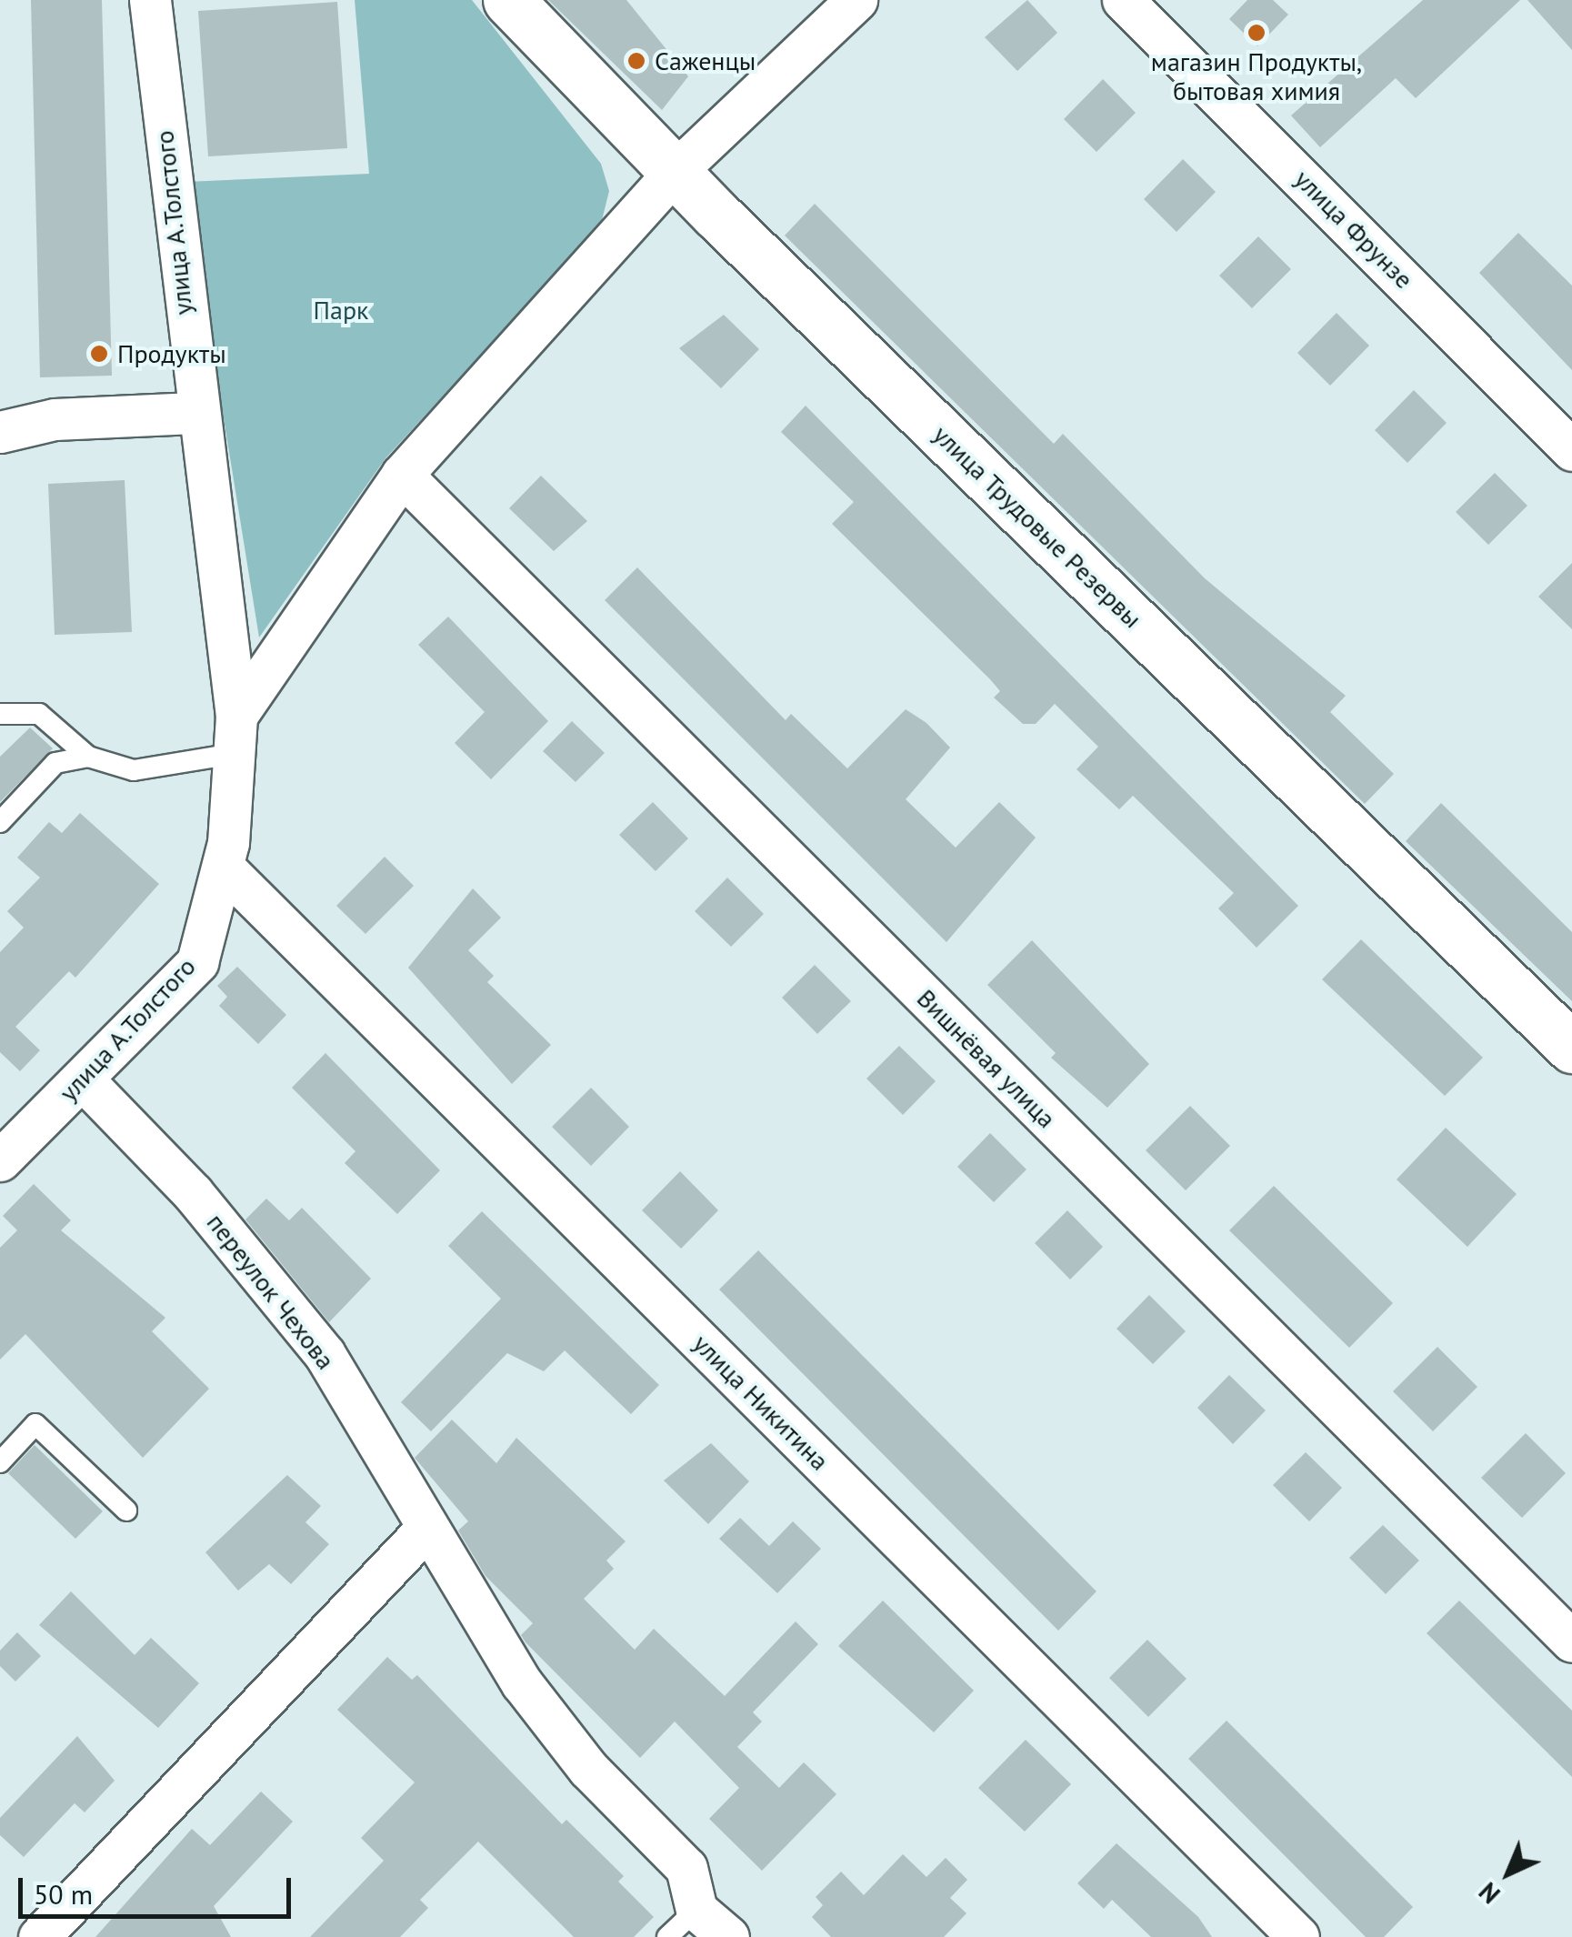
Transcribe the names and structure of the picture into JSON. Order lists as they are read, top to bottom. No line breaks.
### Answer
{"streets":{"main road":["улица Трудовые Резервы"],"street":["улица А.Толстого","улица Фрунзе","Вишнёвая улица","переулок Чехова","улица Никитина"]},"crossings":[["улица А.Толстого","улица Трудовые Резервы"],["улица А.Толстого","Вишнёвая улица"],["улица А.Толстого","переулок Чехова"],["улица А.Толстого","улица Никитина"]],"parks":["Парк"],"places":["магазин Продукты, бытовая химия","Саженцы","Продукты"],"scale_bar":"50 m","north":"bottom left"}
